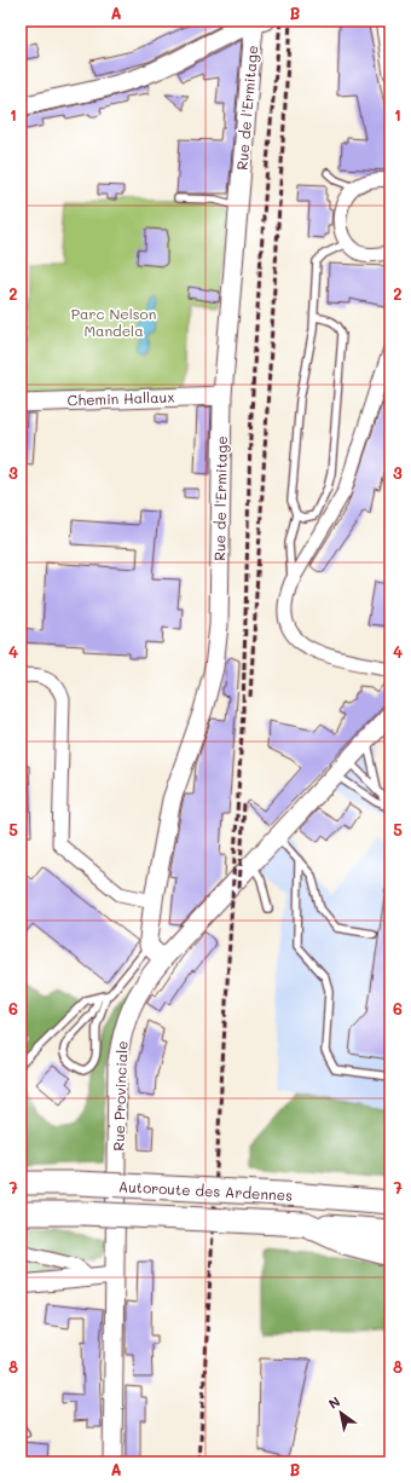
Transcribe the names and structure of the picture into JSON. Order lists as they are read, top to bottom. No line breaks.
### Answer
{"streets":{"highway":["Autoroute des Ardennes"],"street":["Rue de l'Ermitage","Chemin Hallaux","Rue Provinciale"]},"crossings":[["Rue de l'Ermitage","Chemin Hallaux"]],"parks":["Parc Nelson Mandela"],"north":"top left","grid":{"columns":["A","B"],"rows":["1","2","3","4","5","6","7","8"]}}
